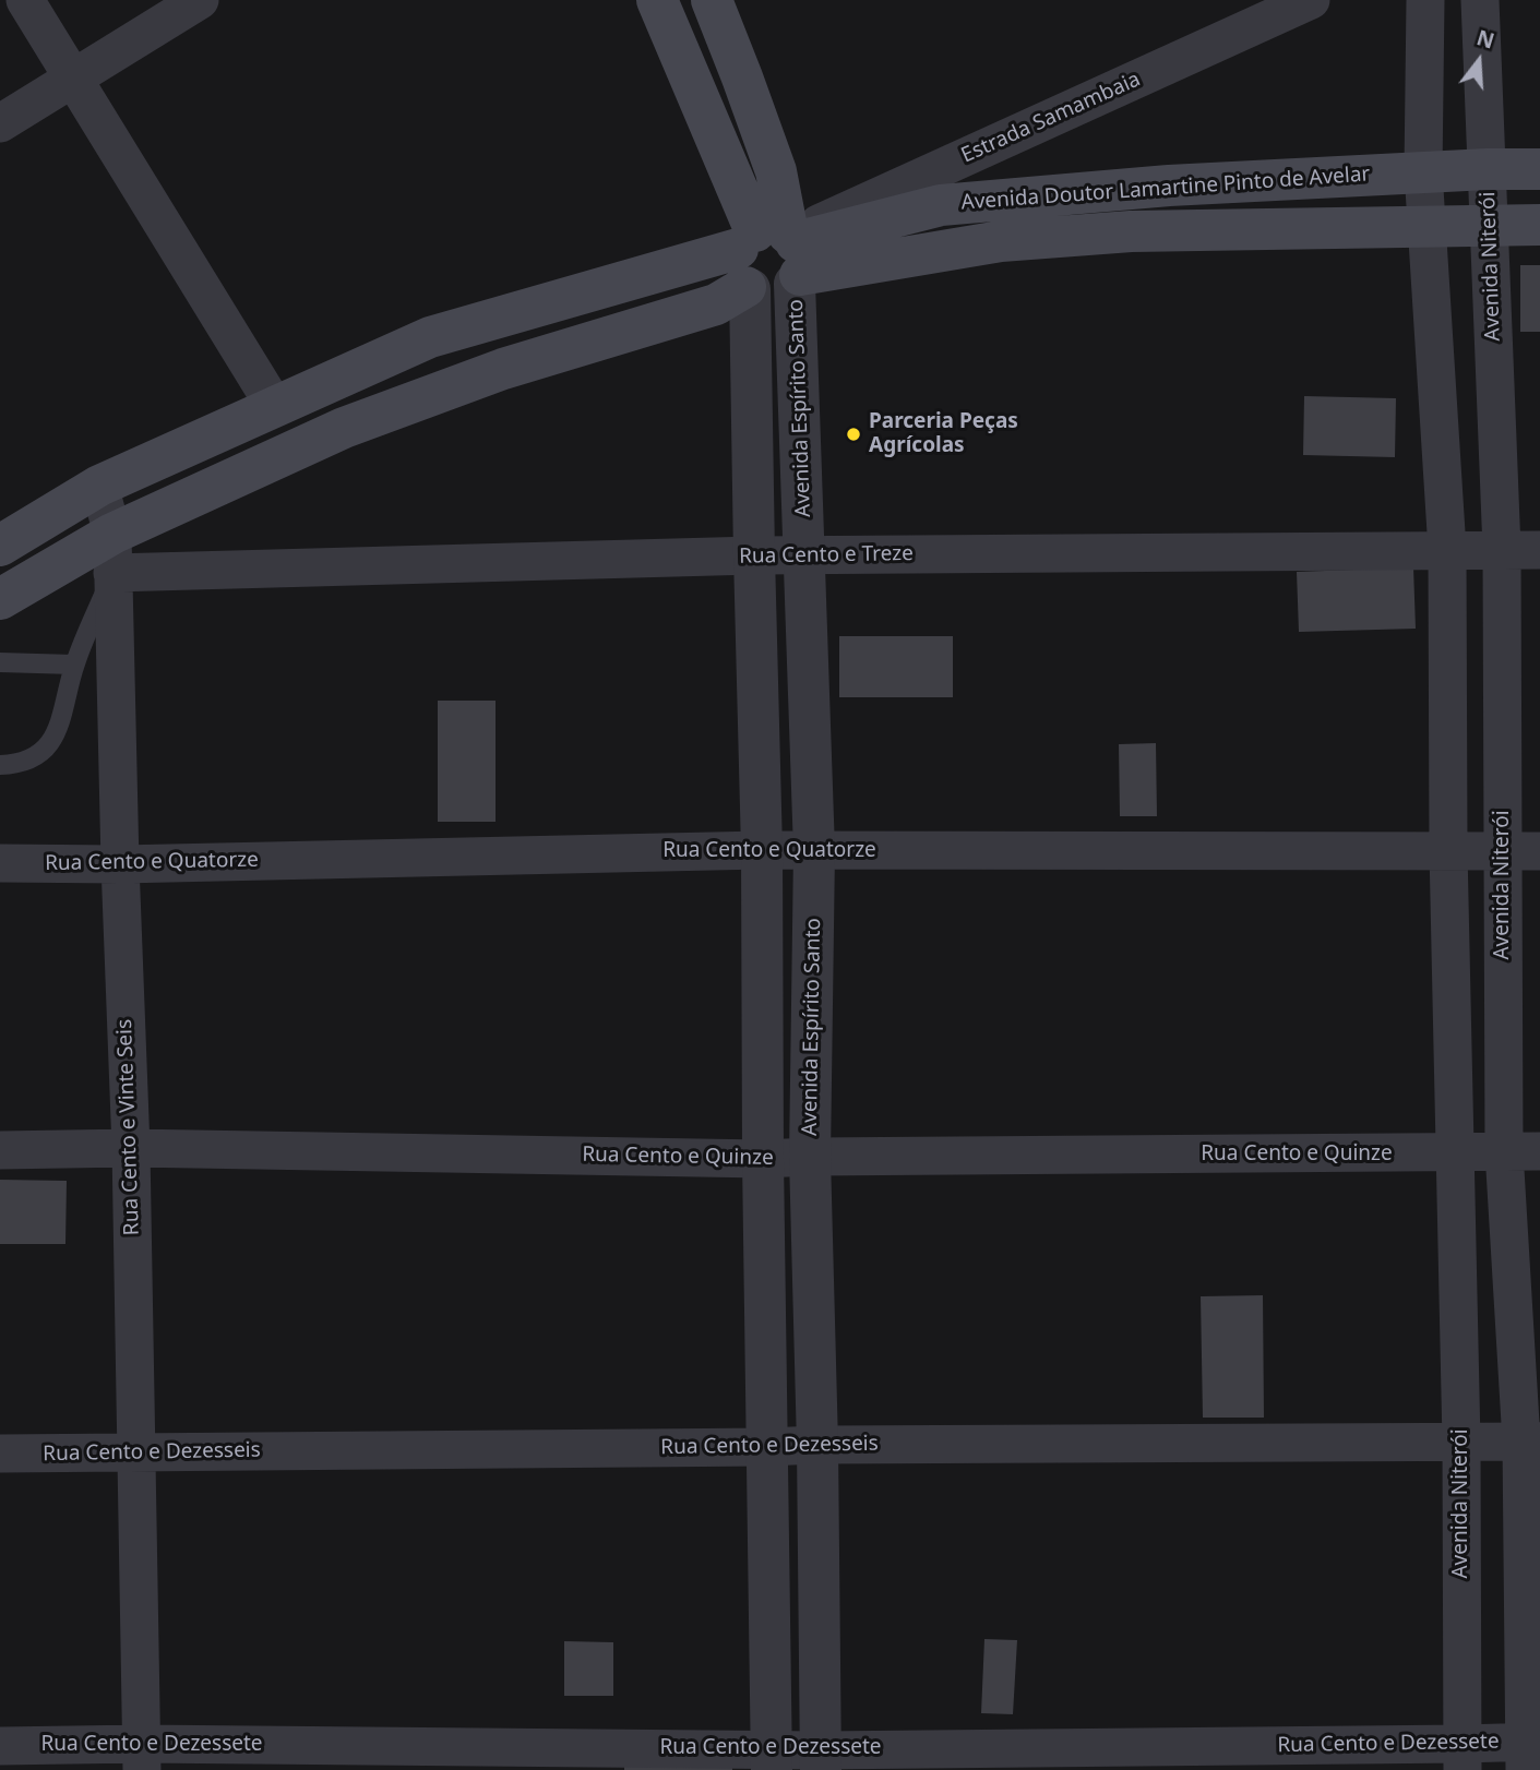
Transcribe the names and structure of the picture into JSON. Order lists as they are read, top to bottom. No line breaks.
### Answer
{"streets":{"main road":["Avenida Doutor Lamartine Pinto de Avelar"],"street":["Estrada Samambaia","Avenida Niterói","Avenida Espírito Santo","Rua Cento e Treze","Rua Cento e Quatorze","Rua Cento e Vinte Seis","Rua Cento e Quinze","Rua Cento e Dezesseis","Rua Cento e Dezessete"]},"crossings":[["Estrada Samambaia","Avenida Doutor Lamartine Pinto de Avelar"],["Estrada Samambaia","Avenida Espírito Santo"],["Avenida Doutor Lamartine Pinto de Avelar","Avenida Niterói"],["Avenida Doutor Lamartine Pinto de Avelar","Avenida Espírito Santo"],["Avenida Doutor Lamartine Pinto de Avelar","Rua Cento e Treze"],["Avenida Doutor Lamartine Pinto de Avelar","Rua Cento e Vinte Seis"],["Avenida Niterói","Rua Cento e Treze"],["Avenida Niterói","Rua Cento e Quatorze"],["Avenida Niterói","Rua Cento e Quinze"],["Avenida Niterói","Rua Cento e Dezesseis"],["Avenida Niterói","Rua Cento e Dezessete"],["Avenida Espírito Santo","Rua Cento e Treze"],["Avenida Espírito Santo","Rua Cento e Quatorze"],["Avenida Espírito Santo","Rua Cento e Quinze"],["Avenida Espírito Santo","Rua Cento e Dezesseis"],["Avenida Espírito Santo","Rua Cento e Dezessete"],["Rua Cento e Treze","Rua Cento e Vinte Seis"],["Rua Cento e Quatorze","Rua Cento e Vinte Seis"],["Rua Cento e Vinte Seis","Rua Cento e Quinze"],["Rua Cento e Vinte Seis","Rua Cento e Dezesseis"],["Rua Cento e Vinte Seis","Rua Cento e Dezessete"]],"places":["Parceria Peças Agrícolas"],"north":"top"}
